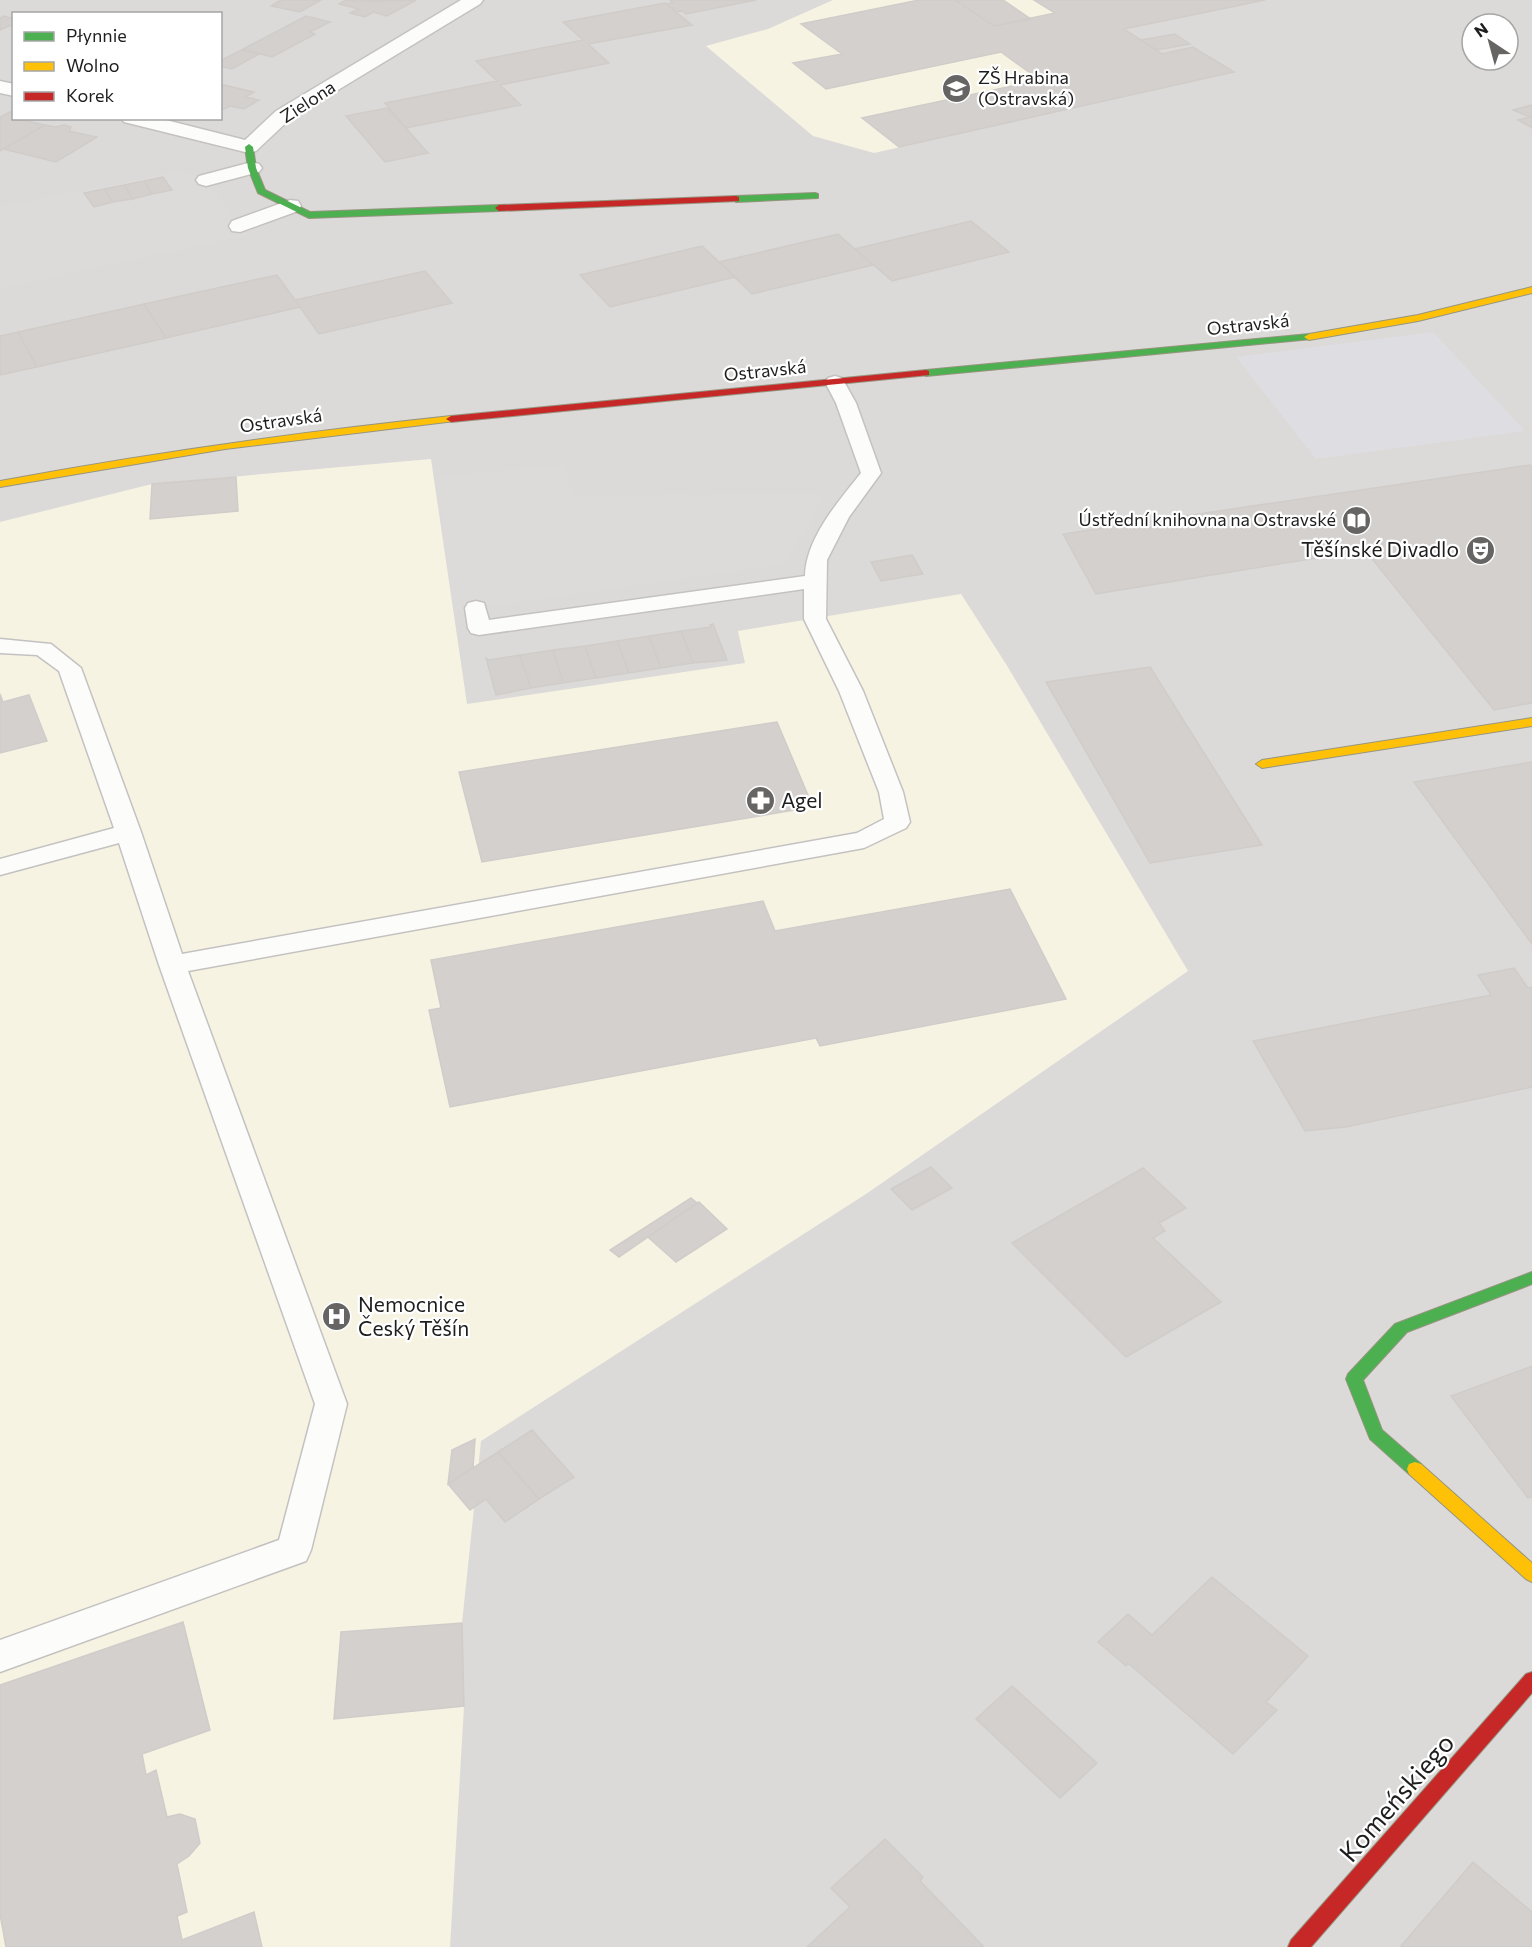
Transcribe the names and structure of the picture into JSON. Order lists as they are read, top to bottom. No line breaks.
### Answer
{"streets":{"street":["Zielona","Ostravská","Komeńskiego"]},"places":{"school or university":["ZŠ Hrabina (Ostravská)"],"library":["Ústřední knihovna na Ostravské"],"theatre":["Těšínské Divadlo"],"pharmacy":["Agel"],"hospital":["Nemocnice Český Těšín"]},"legend":["Płynnie","Wolno","Korek"],"north":"top left"}
